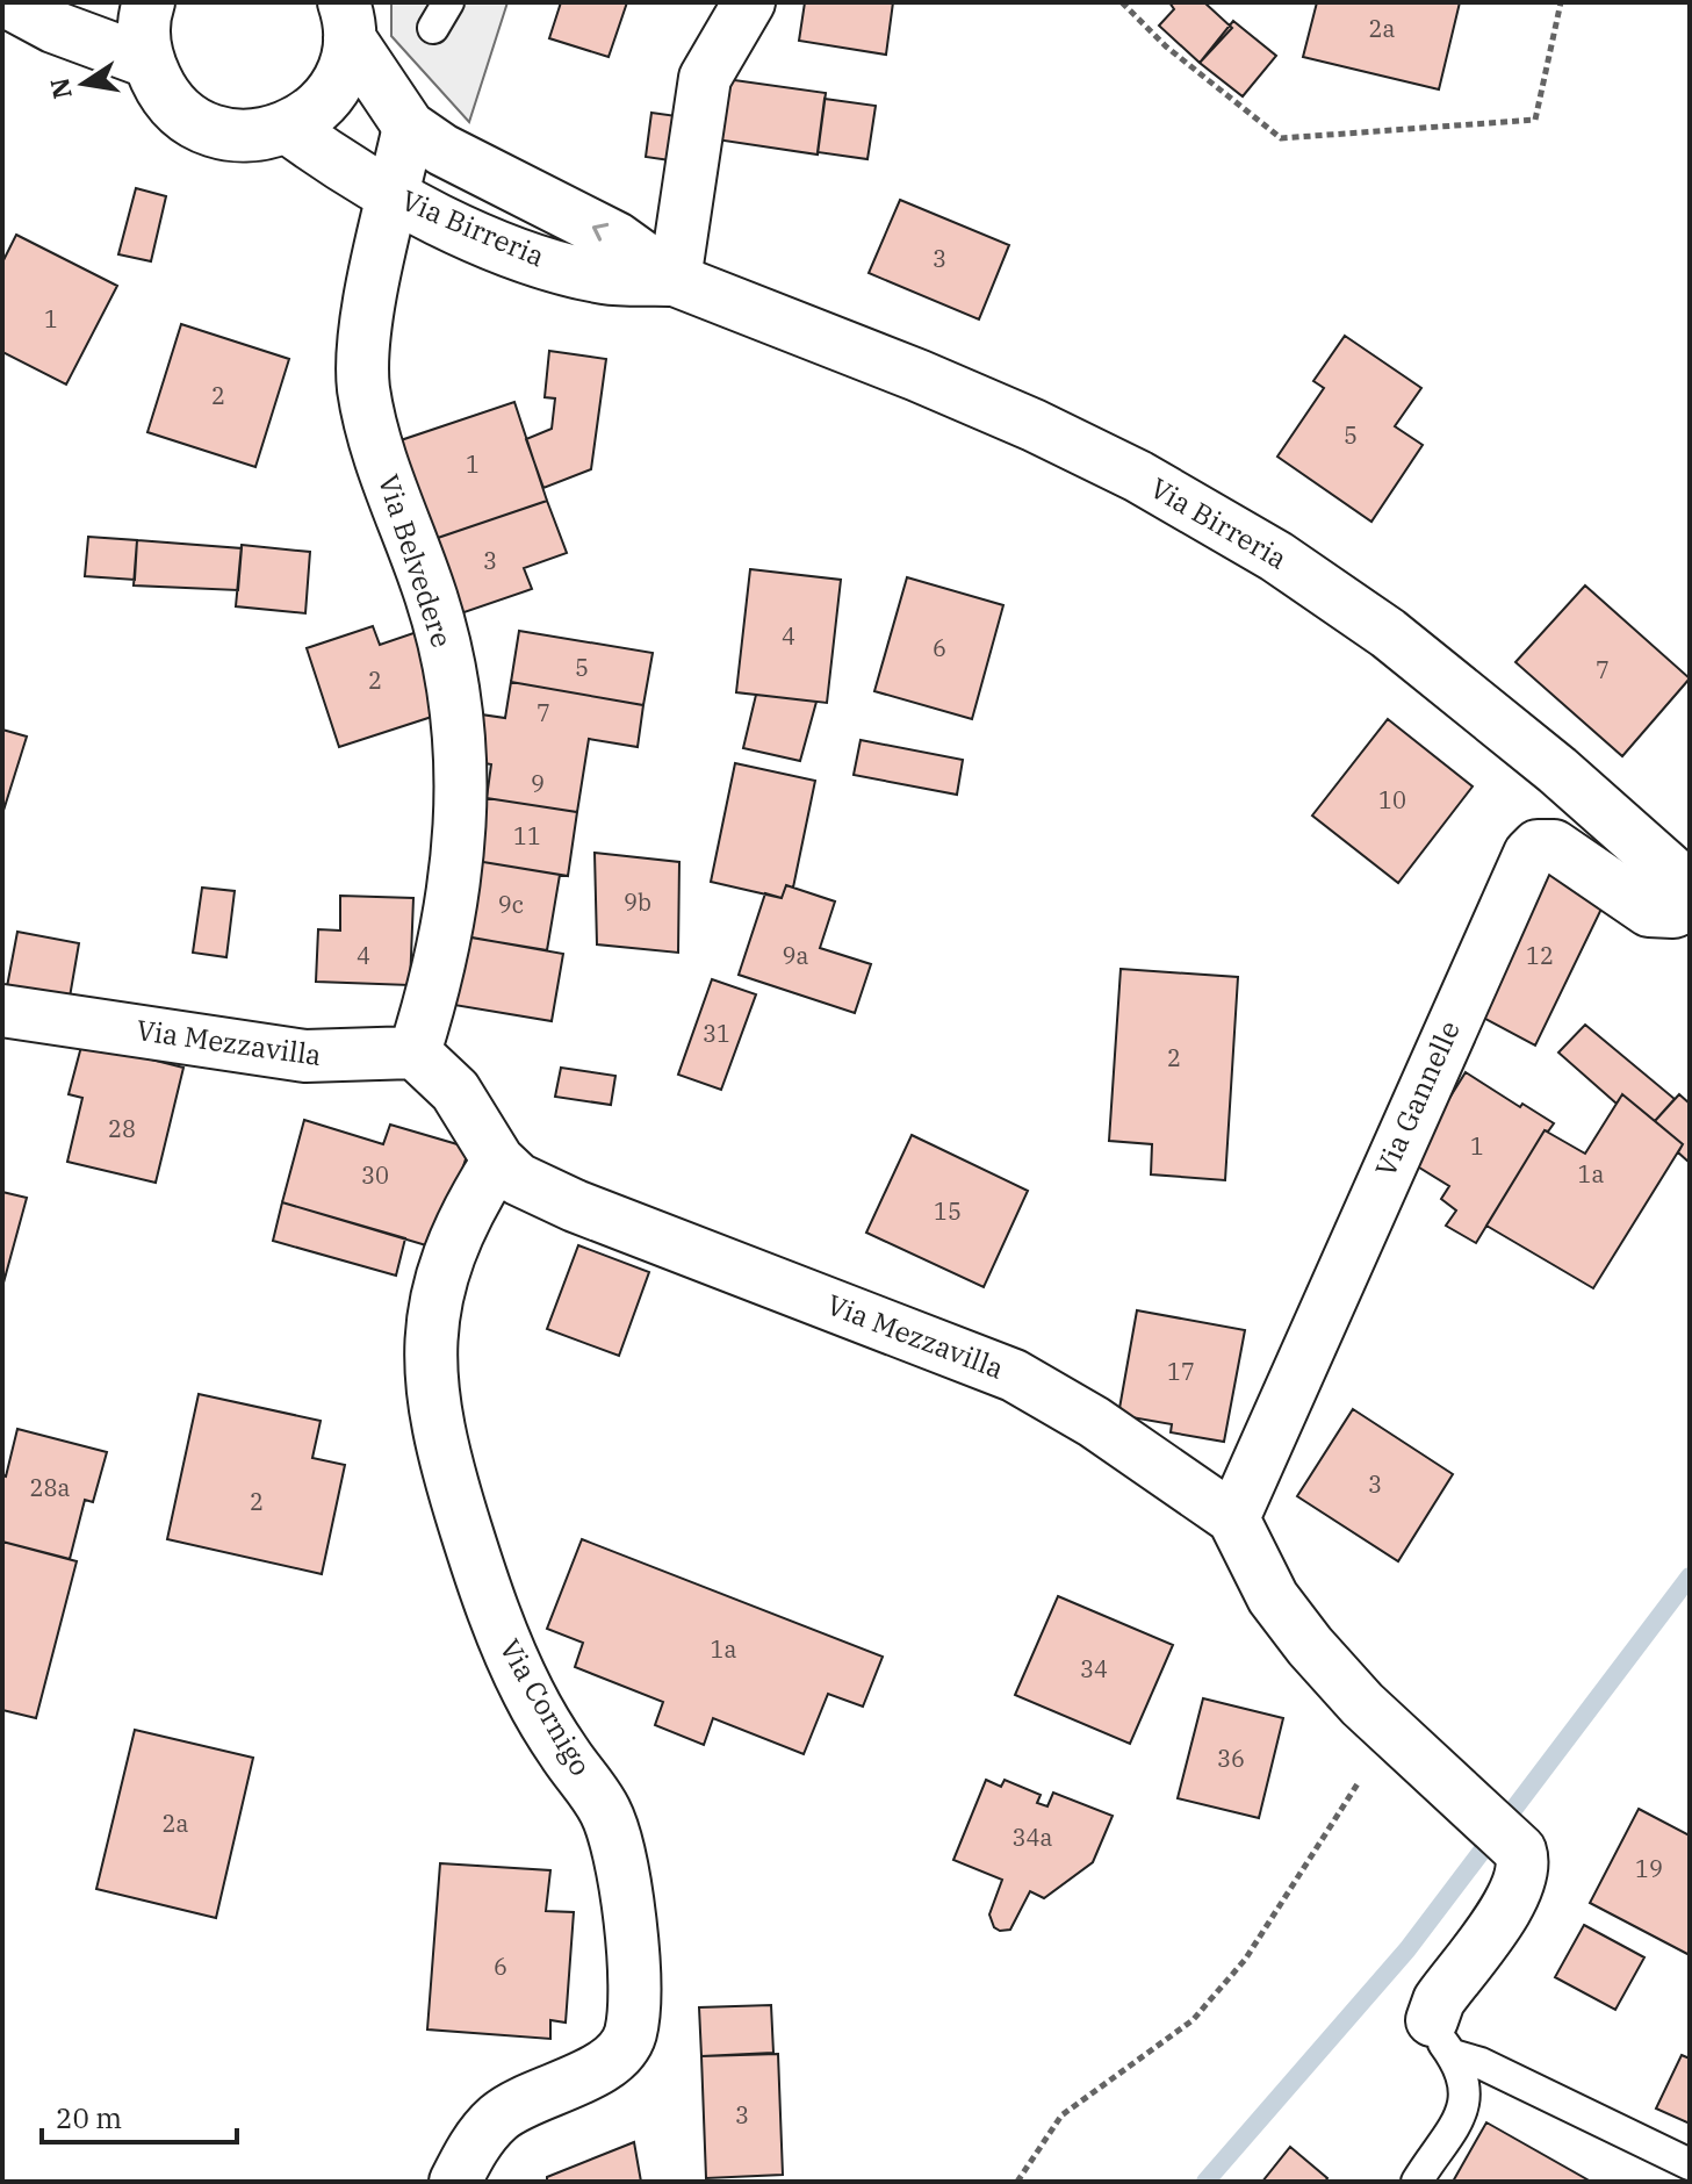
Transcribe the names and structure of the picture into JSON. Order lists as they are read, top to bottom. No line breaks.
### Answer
{"streets":{"street":["Via Birreria","Via Belvedere","Via Mezzavilla","Via Gannelle","Via Cornigo"]},"crossings":[["Via Birreria","Via Belvedere"],["Via Belvedere","Via Mezzavilla"],["Via Mezzavilla","Via Gannelle"],["Via Mezzavilla","Via Cornigo"]],"house_numbers":["2a","3","1","2","5","1","3","4","6","5","7","2","7","9","10","11","9b","9c","4","9a","12","31","2","28","1","1a","30","15","17","3","28a","2","1a","34","36","2a","34a","19","6","3"],"scale_bar":"20 m","north":"left"}
